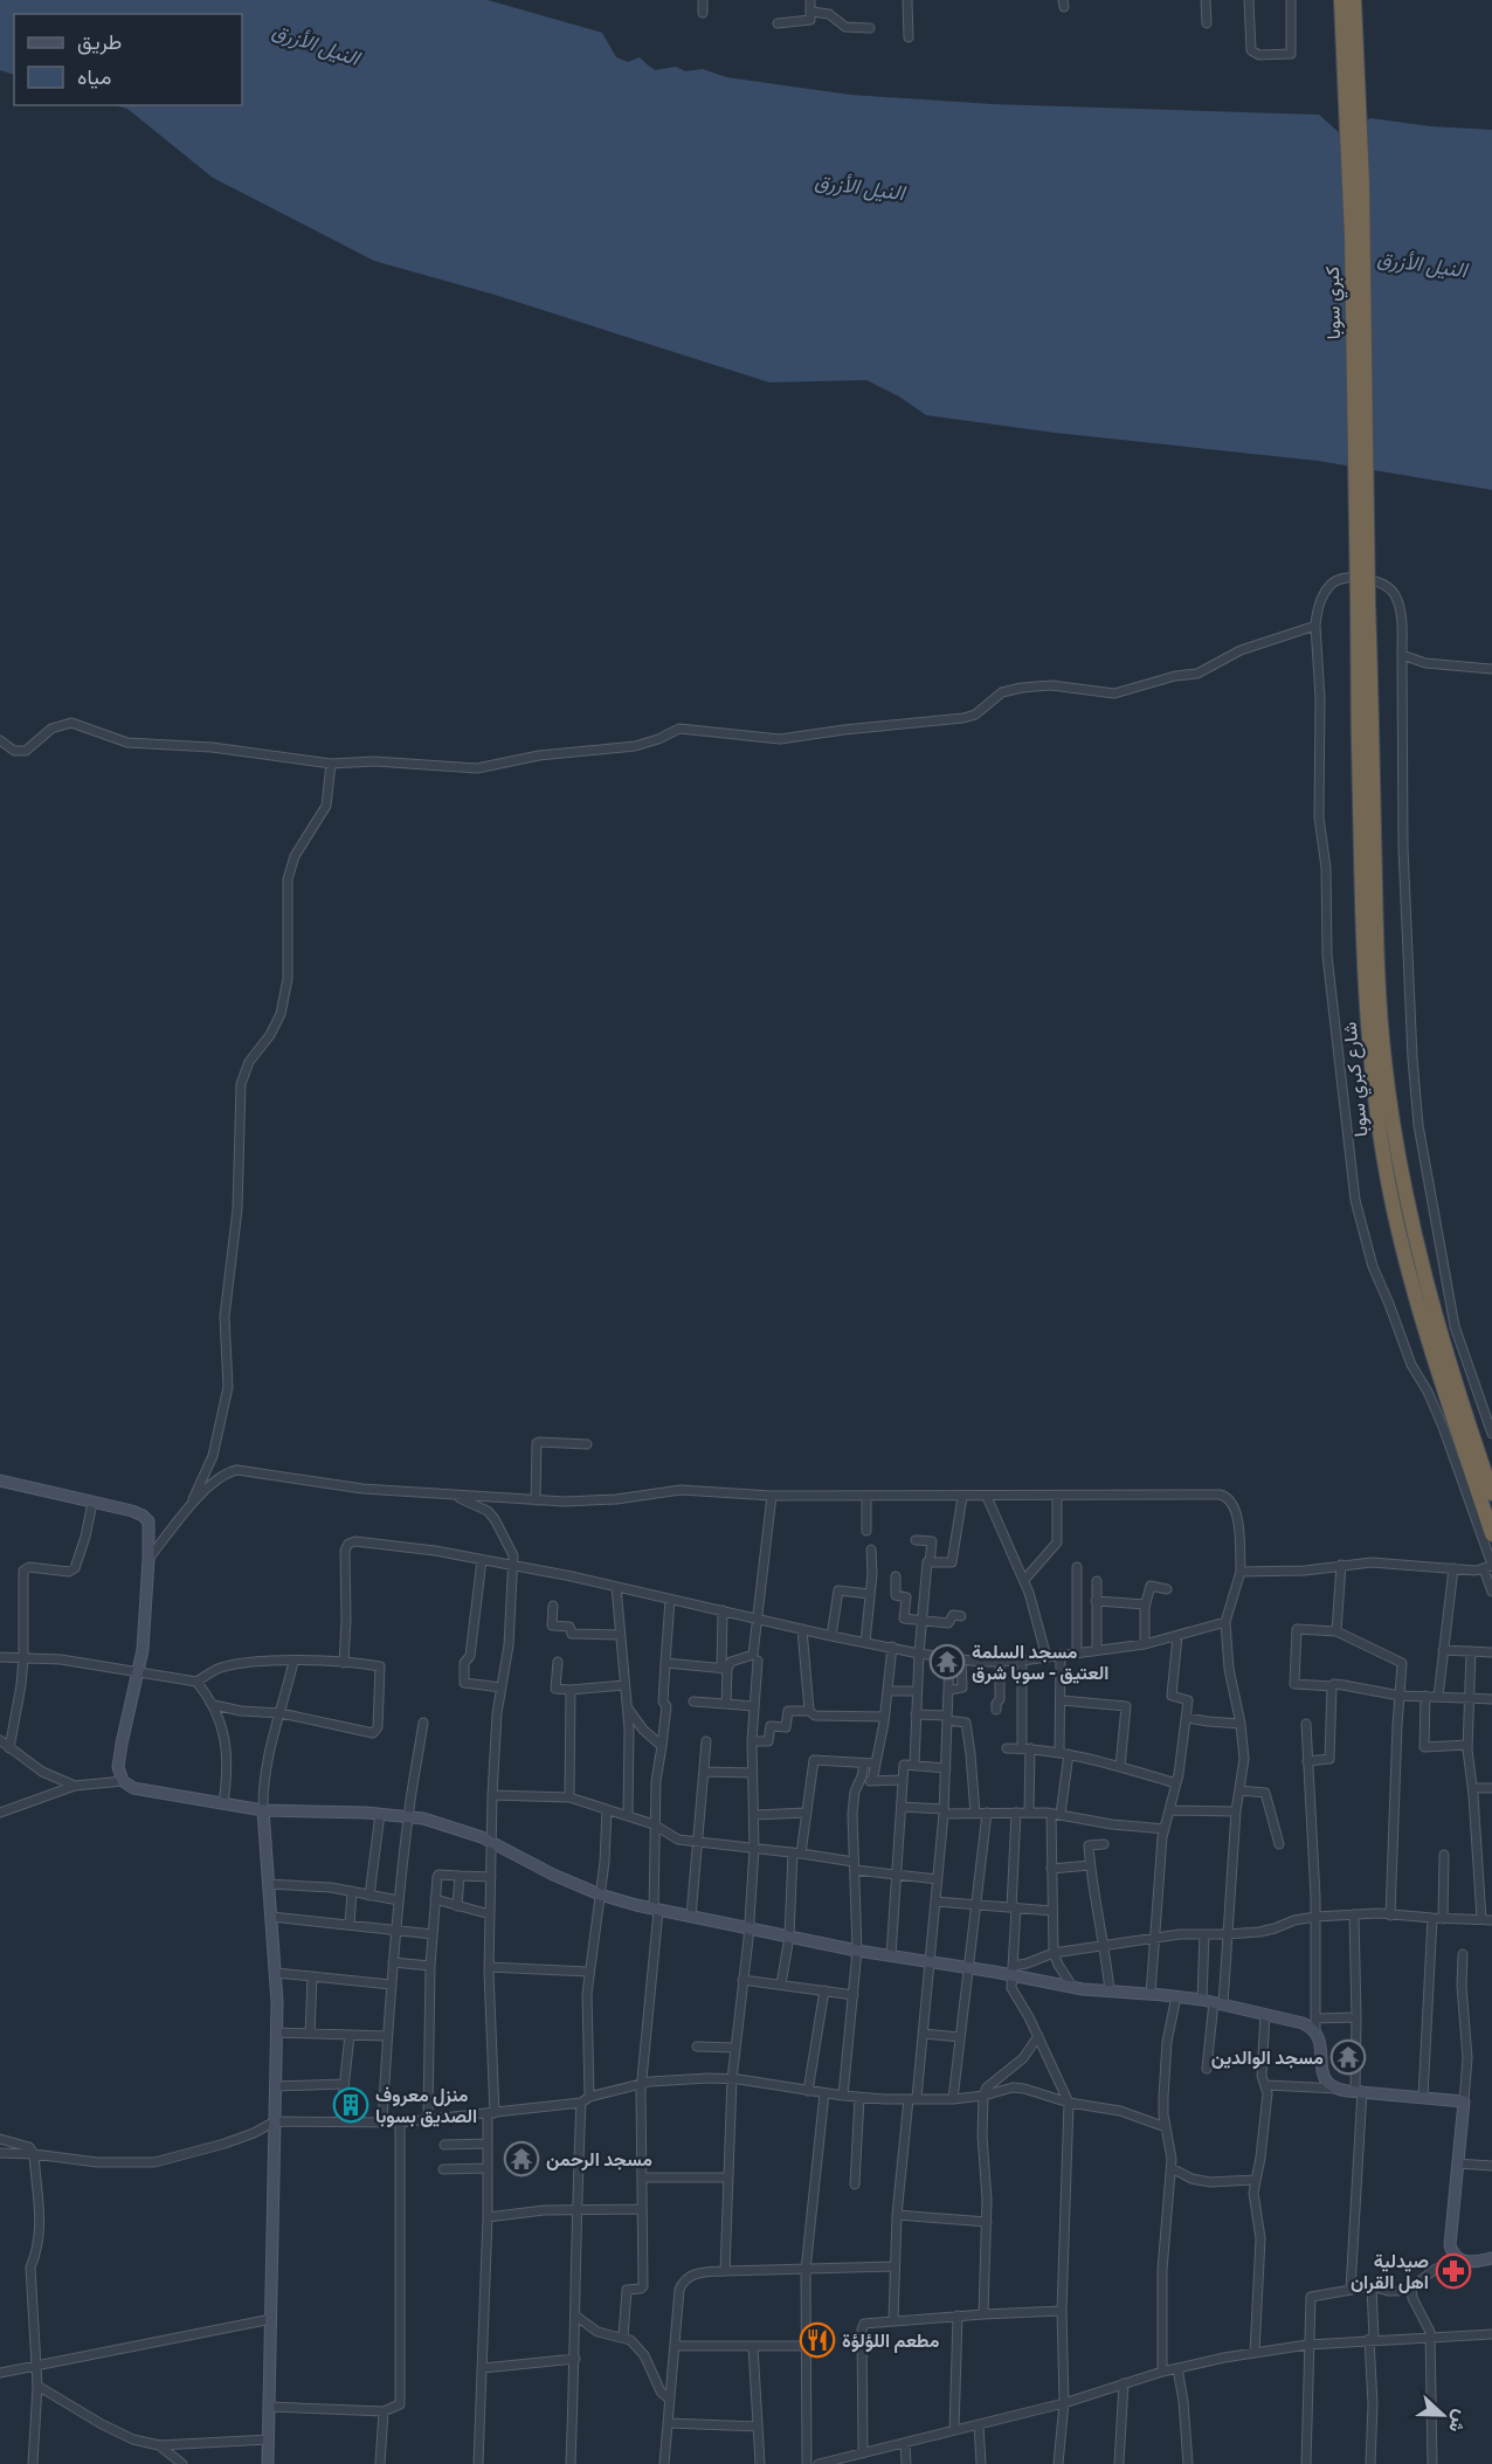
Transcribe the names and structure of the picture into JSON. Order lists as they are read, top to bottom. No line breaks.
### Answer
{"streets":{"highway":["كبري سوبا","شارع كبري سوبا"]},"crossings":[["كبري سوبا","شارع كبري سوبا"]],"water":["النيل الأزرق"],"places":{"temple":["مسجد السلمة العتيق - سوبا شرق","مسجد الوالدين","مسجد الرحمن"],"building":["منزل معروف الصديق بسوبا"],"pharmacy":["صيدلية اهل القران"],"restaurant":["مطعم اللؤلؤة"]},"legend":["طريق","مياه"],"north":"right"}
